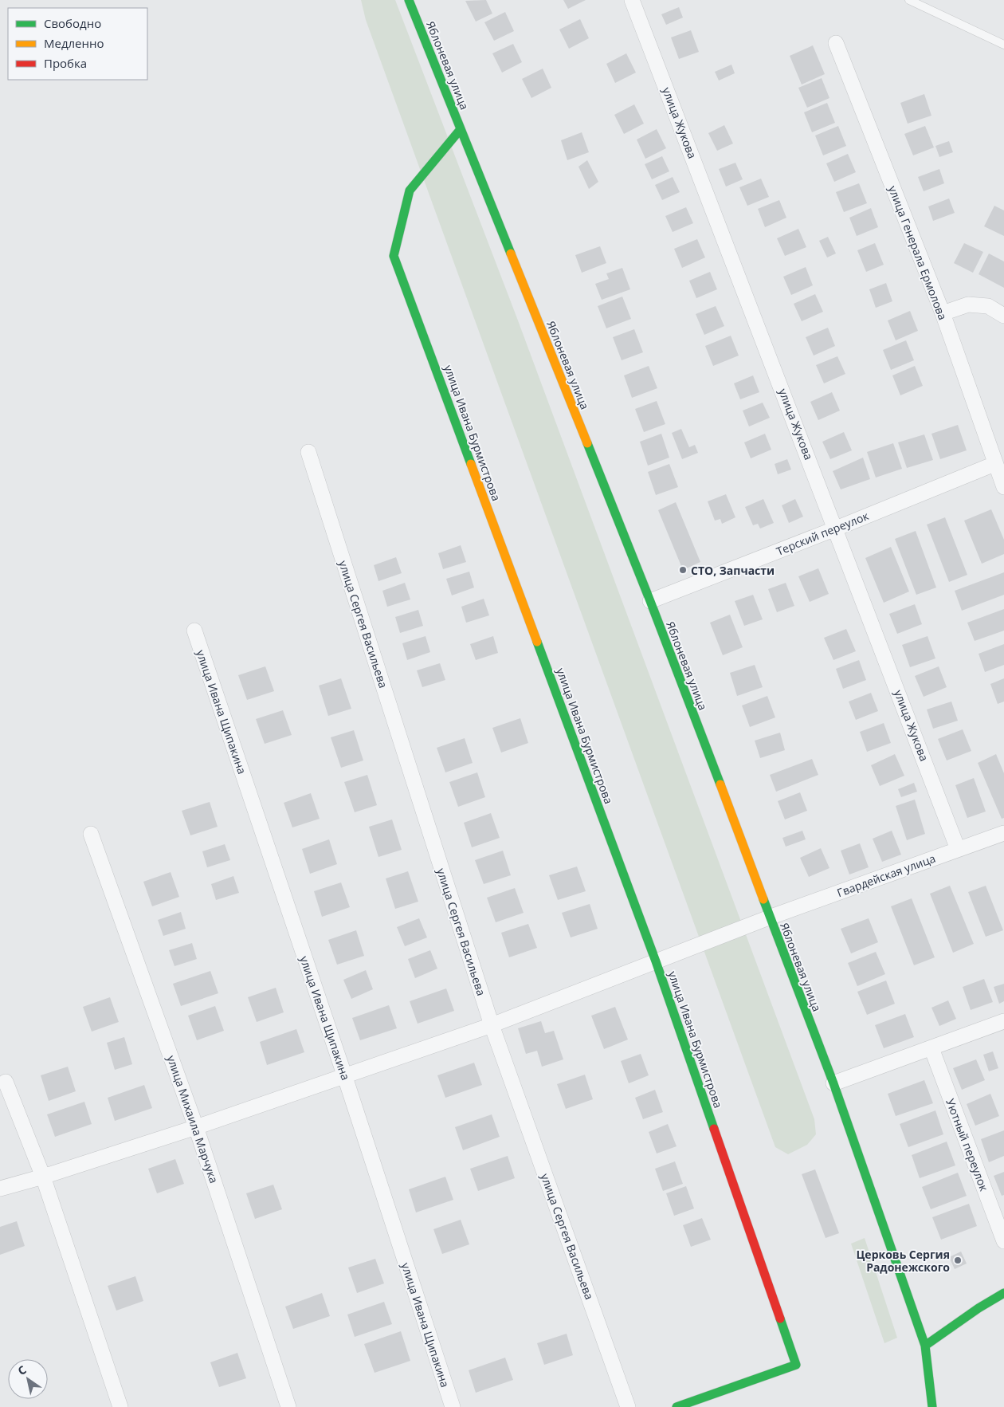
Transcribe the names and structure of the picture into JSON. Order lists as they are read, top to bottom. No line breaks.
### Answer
{"streets":{"street":["Яблоневая улица","улица Жукова","улица Генерала Ермолова","улица Ивана Бурмистрова","Терский переулок","улица Сергея Васильева","улица Ивана Щипакина","Гвардейская улица","улица Михаила Марчука","Уютный переулок"]},"crossings":[["Яблоневая улица","улица Ивана Бурмистрова"],["Яблоневая улица","Терский переулок"],["Яблоневая улица","Гвардейская улица"],["улица Жукова","Терский переулок"],["улица Жукова","Гвардейская улица"],["улица Генерала Ермолова","Терский переулок"],["улица Ивана Бурмистрова","Гвардейская улица"],["улица Сергея Васильева","Гвардейская улица"],["улица Ивана Щипакина","Гвардейская улица"],["Гвардейская улица","улица Михаила Марчука"]],"places":["СТО, Запчасти","Церковь Сергия Радонежского"],"legend":["Свободно","Медленно","Пробка"],"north":"top left"}
